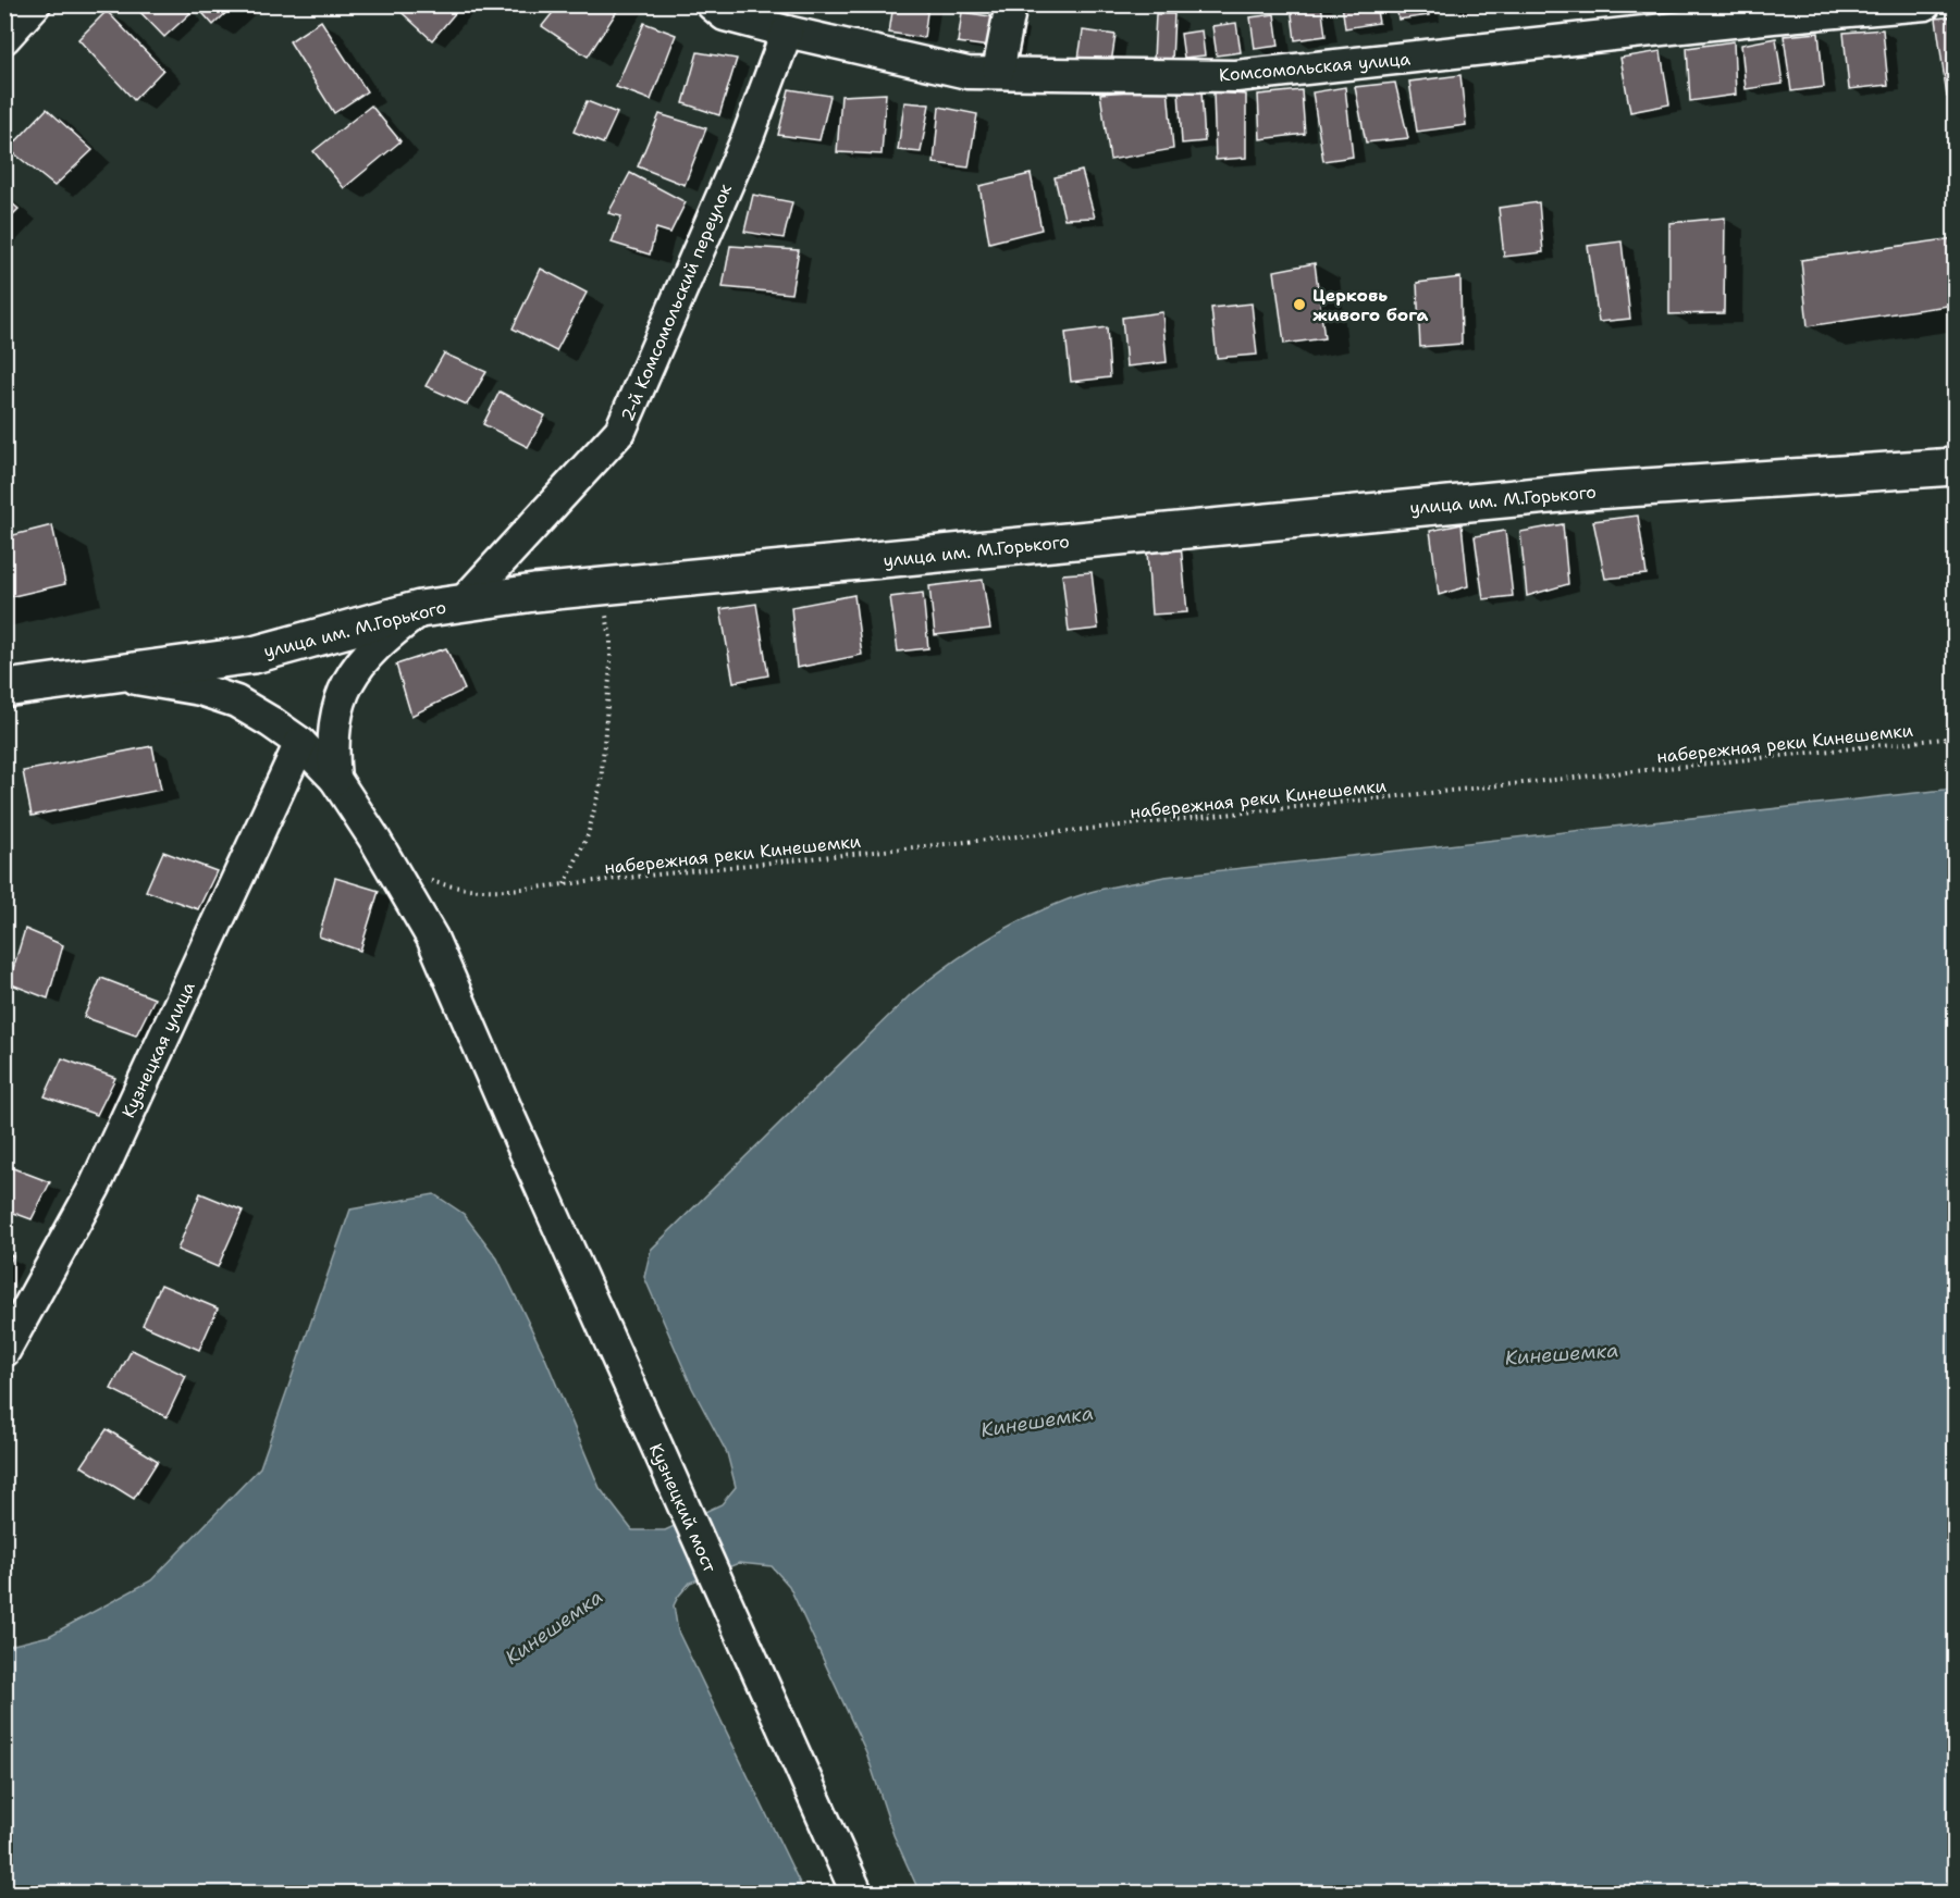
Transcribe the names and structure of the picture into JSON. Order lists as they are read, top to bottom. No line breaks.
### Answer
{"streets":{"main road":["улица им. М.Горького"],"street":["Комсомольская улица","2-й Комсомольский переулок","Кузнецкая улица","Кузнецкий мост"],"path":["набережная реки Кинешемки"]},"crossings":[["Комсомольская улица","2-й Комсомольский переулок"],["2-й Комсомольский переулок","улица им. М.Горького"],["улица им. М.Горького","набережная реки Кинешемки"],["набережная реки Кинешемки","Кузнецкий мост"]],"water":["Кинешемка"],"places":["Церковь живого бога"]}
